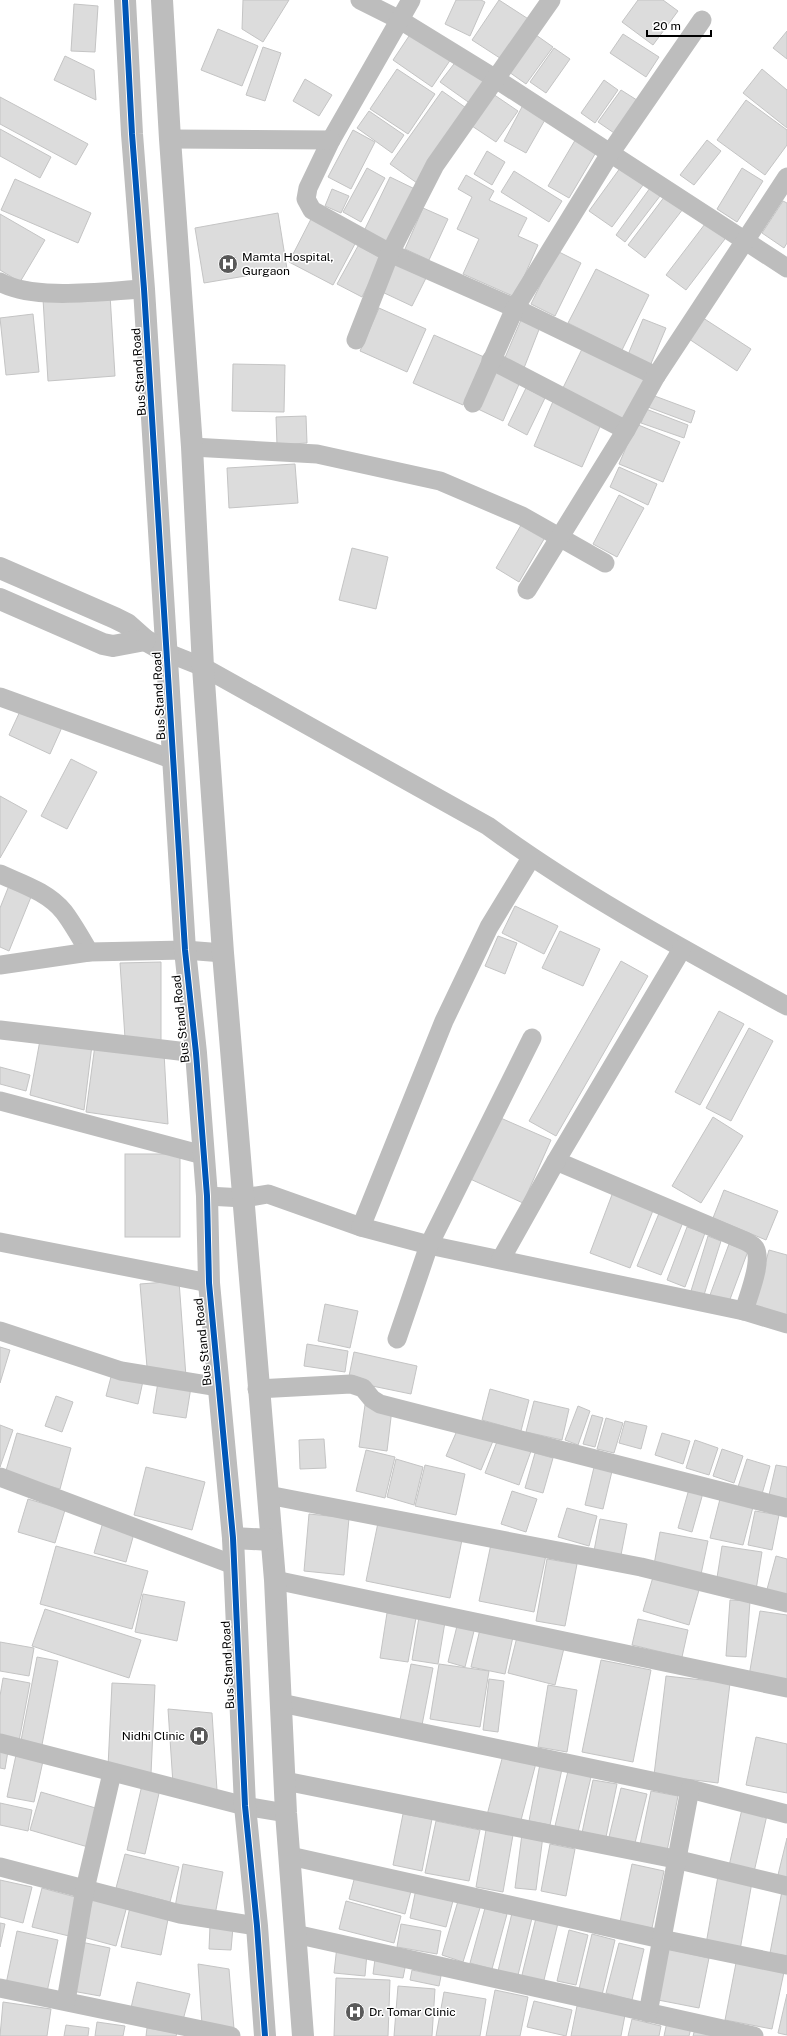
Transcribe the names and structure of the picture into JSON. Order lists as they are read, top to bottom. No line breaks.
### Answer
{"streets":{"street":["Bus Stand Road"]},"places":{"hospital":["Mamta Hospital, Gurgaon","Nidhi Clinic","Dr. Tomar Clinic"]},"scale_bar":"20 m"}
